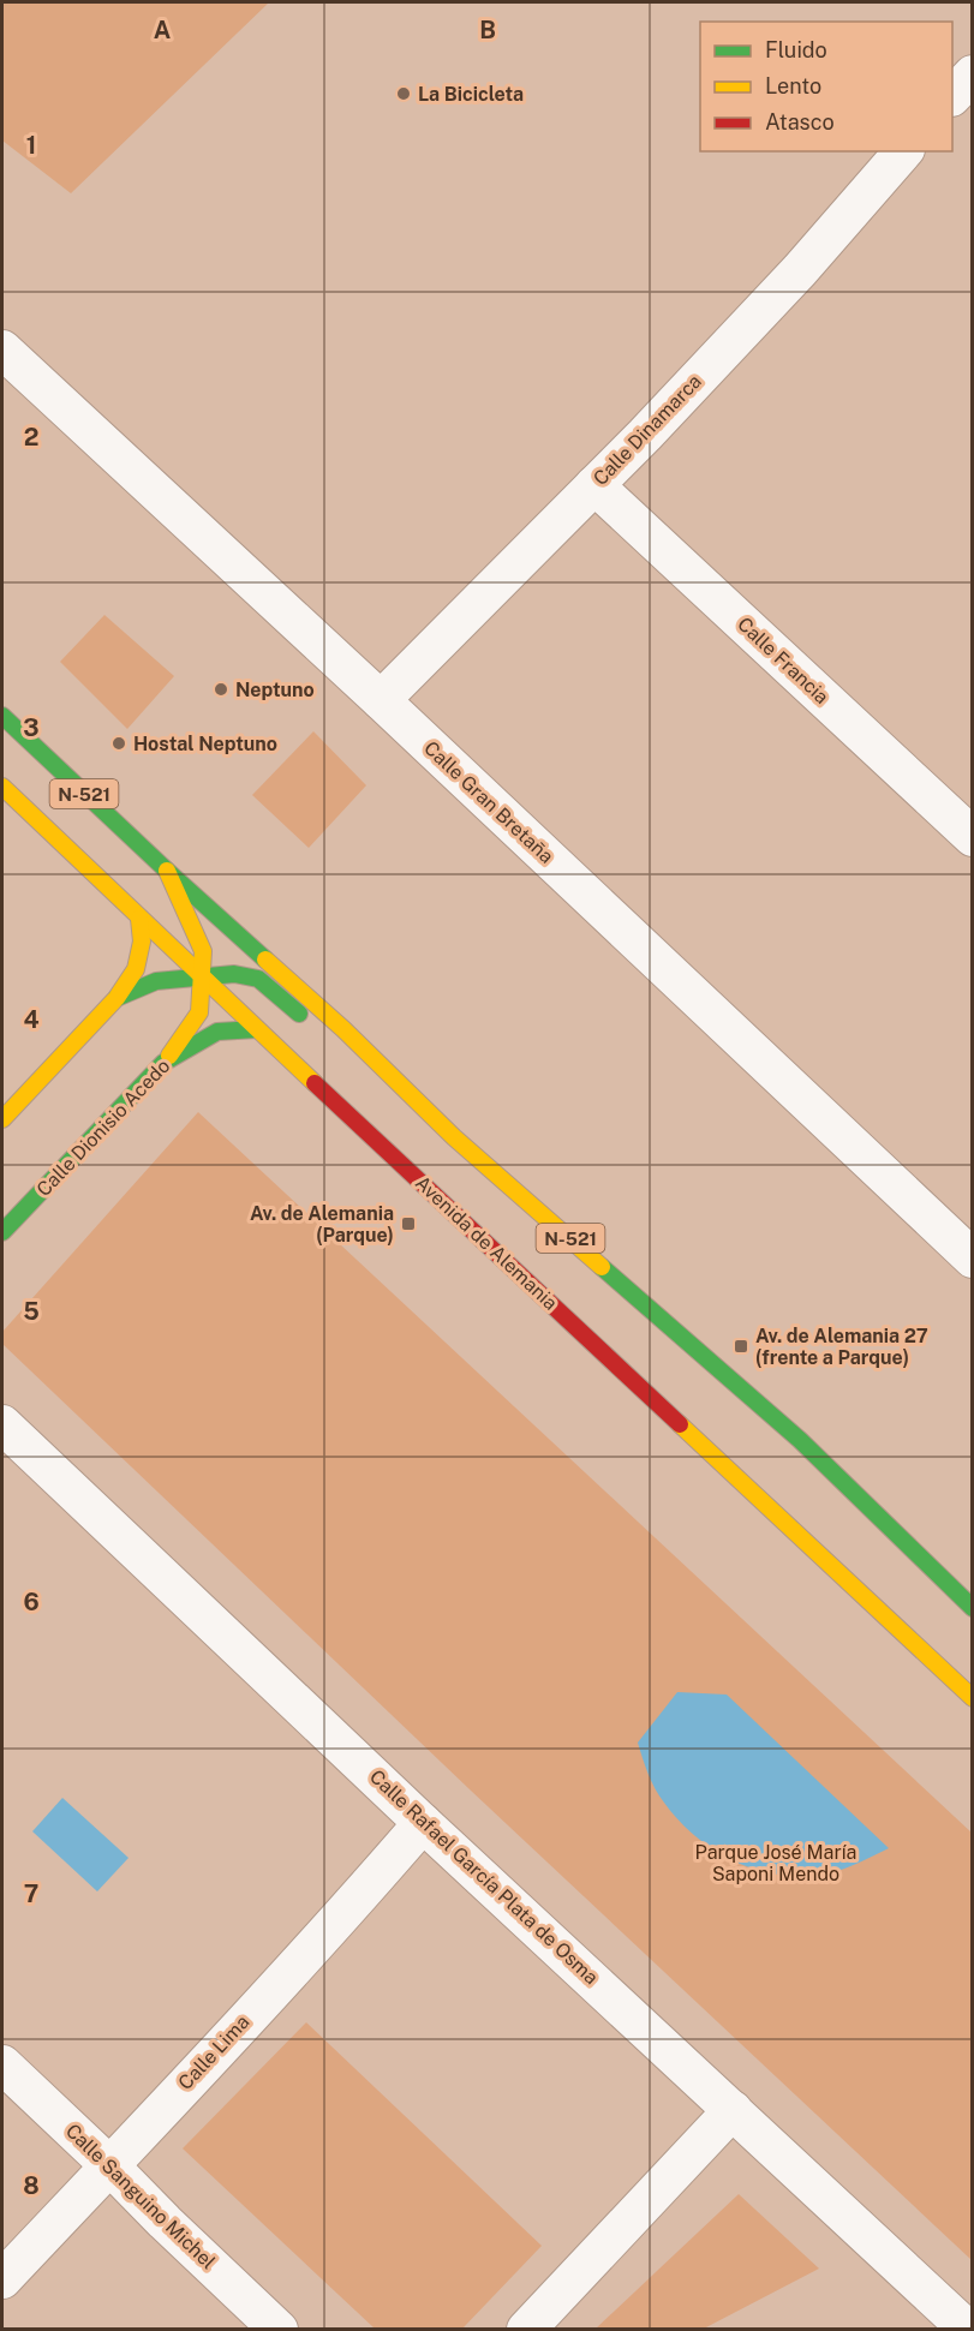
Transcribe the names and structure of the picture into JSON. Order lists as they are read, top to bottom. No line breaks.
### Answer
{"streets":{"main road":["N-521","Calle Dionisio Acedo","Avenida de Alemania"],"street":["Calle Dinamarca","Calle Francia","Calle Gran Bretaña","Calle Rafael García Plata de Osma","Calle Lima","Calle Sanguino Michel"]},"crossings":[["Calle Dinamarca","Calle Francia"],["Calle Dinamarca","Calle Gran Bretaña"],["Calle Dionisio Acedo","Avenida de Alemania"],["Calle Rafael García Plata de Osma","Calle Lima"],["Calle Lima","Calle Sanguino Michel"]],"parks":["Parque José María Saponi Mendo"],"places":{"other":["La Bicicleta","Neptuno","Hostal Neptuno"],"transit":["Av. de Alemania (Parque)","Av. de Alemania 27 (frente a Parque)"]},"legend":["Fluido","Lento","Atasco"],"grid":{"columns":["A","B"],"rows":["1","2","3","4","5","6","7","8"]}}
